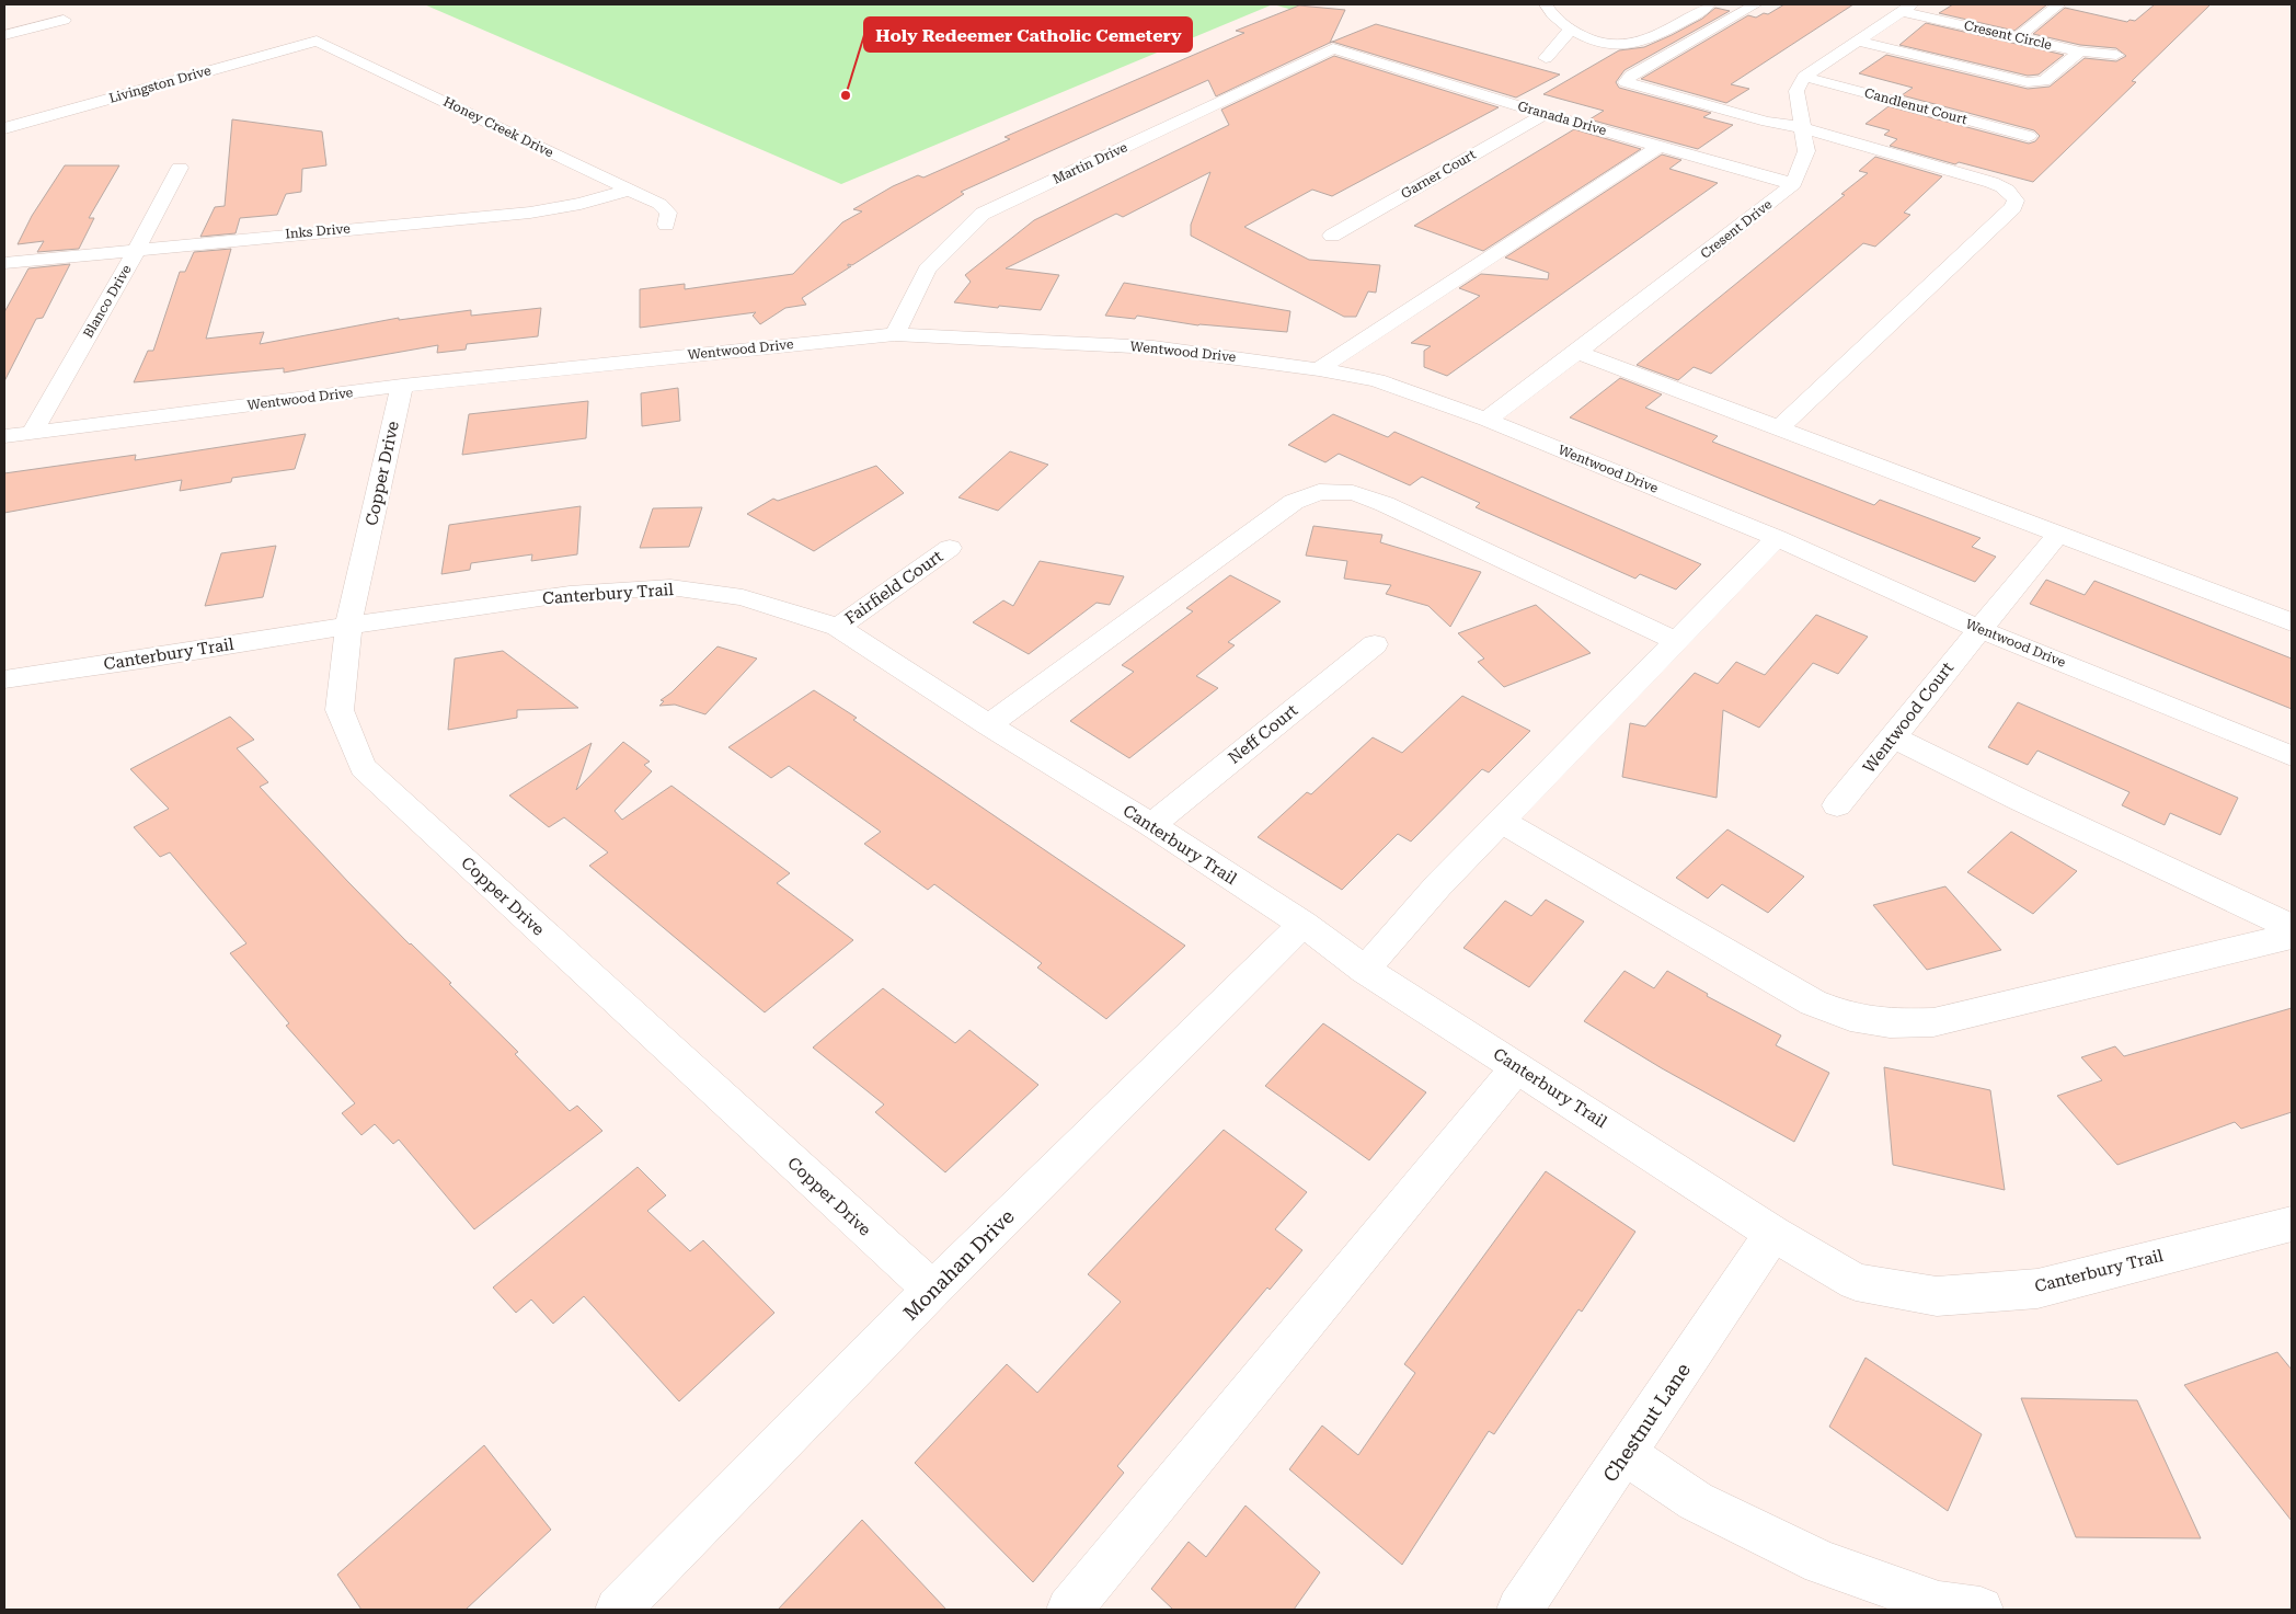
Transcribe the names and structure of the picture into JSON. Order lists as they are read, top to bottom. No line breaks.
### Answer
{"streets":{"street":["Cresent Circle","Livingston Drive","Candlenut Court","Granada Drive","Honey Creek Drive","Martin Drive","Garner Court","Cresent Drive","Inks Drive","Blanco Drive","Wentwood Drive","Copper Drive","Fairfield Court","Canterbury Trail","Wentwood Court","Neff Court","Monahan Drive","Chestnut Lane"]},"crossings":[["Livingston Drive","Honey Creek Drive"],["Granada Drive","Martin Drive"],["Granada Drive","Garner Court"],["Granada Drive","Cresent Drive"],["Honey Creek Drive","Inks Drive"],["Martin Drive","Wentwood Drive"],["Cresent Drive","Wentwood Drive"],["Inks Drive","Blanco Drive"],["Blanco Drive","Wentwood Drive"],["Wentwood Drive","Copper Drive"],["Wentwood Drive","Wentwood Court"],["Copper Drive","Canterbury Trail"],["Copper Drive","Monahan Drive"],["Fairfield Court","Canterbury Trail"],["Canterbury Trail","Neff Court"],["Canterbury Trail","Monahan Drive"],["Canterbury Trail","Chestnut Lane"]],"places":["Holy Redeemer Catholic Cemetery"]}
